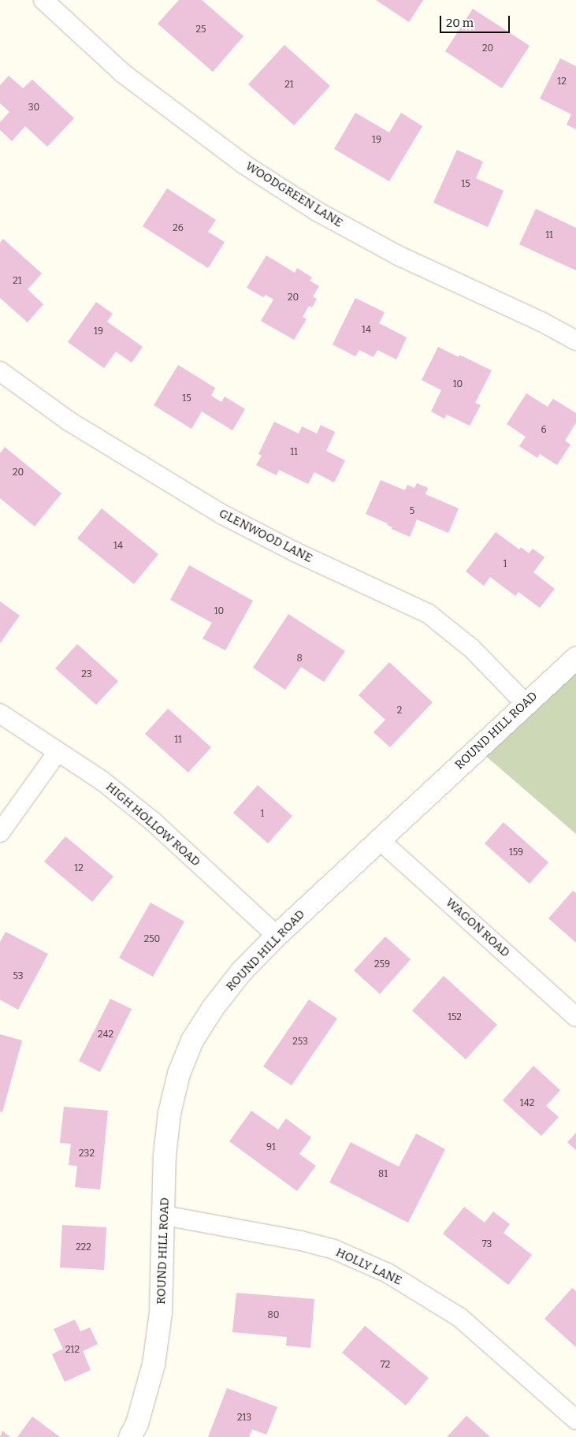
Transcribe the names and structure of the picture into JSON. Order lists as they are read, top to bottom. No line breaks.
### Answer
{"streets":{"street":["WOODGREEN LANE","GLENWOOD LANE","ROUND HILL ROAD","HIGH HOLLOW ROAD","WAGON ROAD","HOLLY LANE"]},"crossings":[["GLENWOOD LANE","ROUND HILL ROAD"],["ROUND HILL ROAD","HIGH HOLLOW ROAD"],["ROUND HILL ROAD","WAGON ROAD"],["ROUND HILL ROAD","HOLLY LANE"]],"house_numbers":["25","20","12","21","30","19","15","26","11","21","20","14","19","10","15","6","11","20","5","14","1","10","8","23","2","11","1","159","12","250","259","53","152","242","253","142","91","232","81","73","222","80","212","72","213"],"scale_bar":"20 m"}
